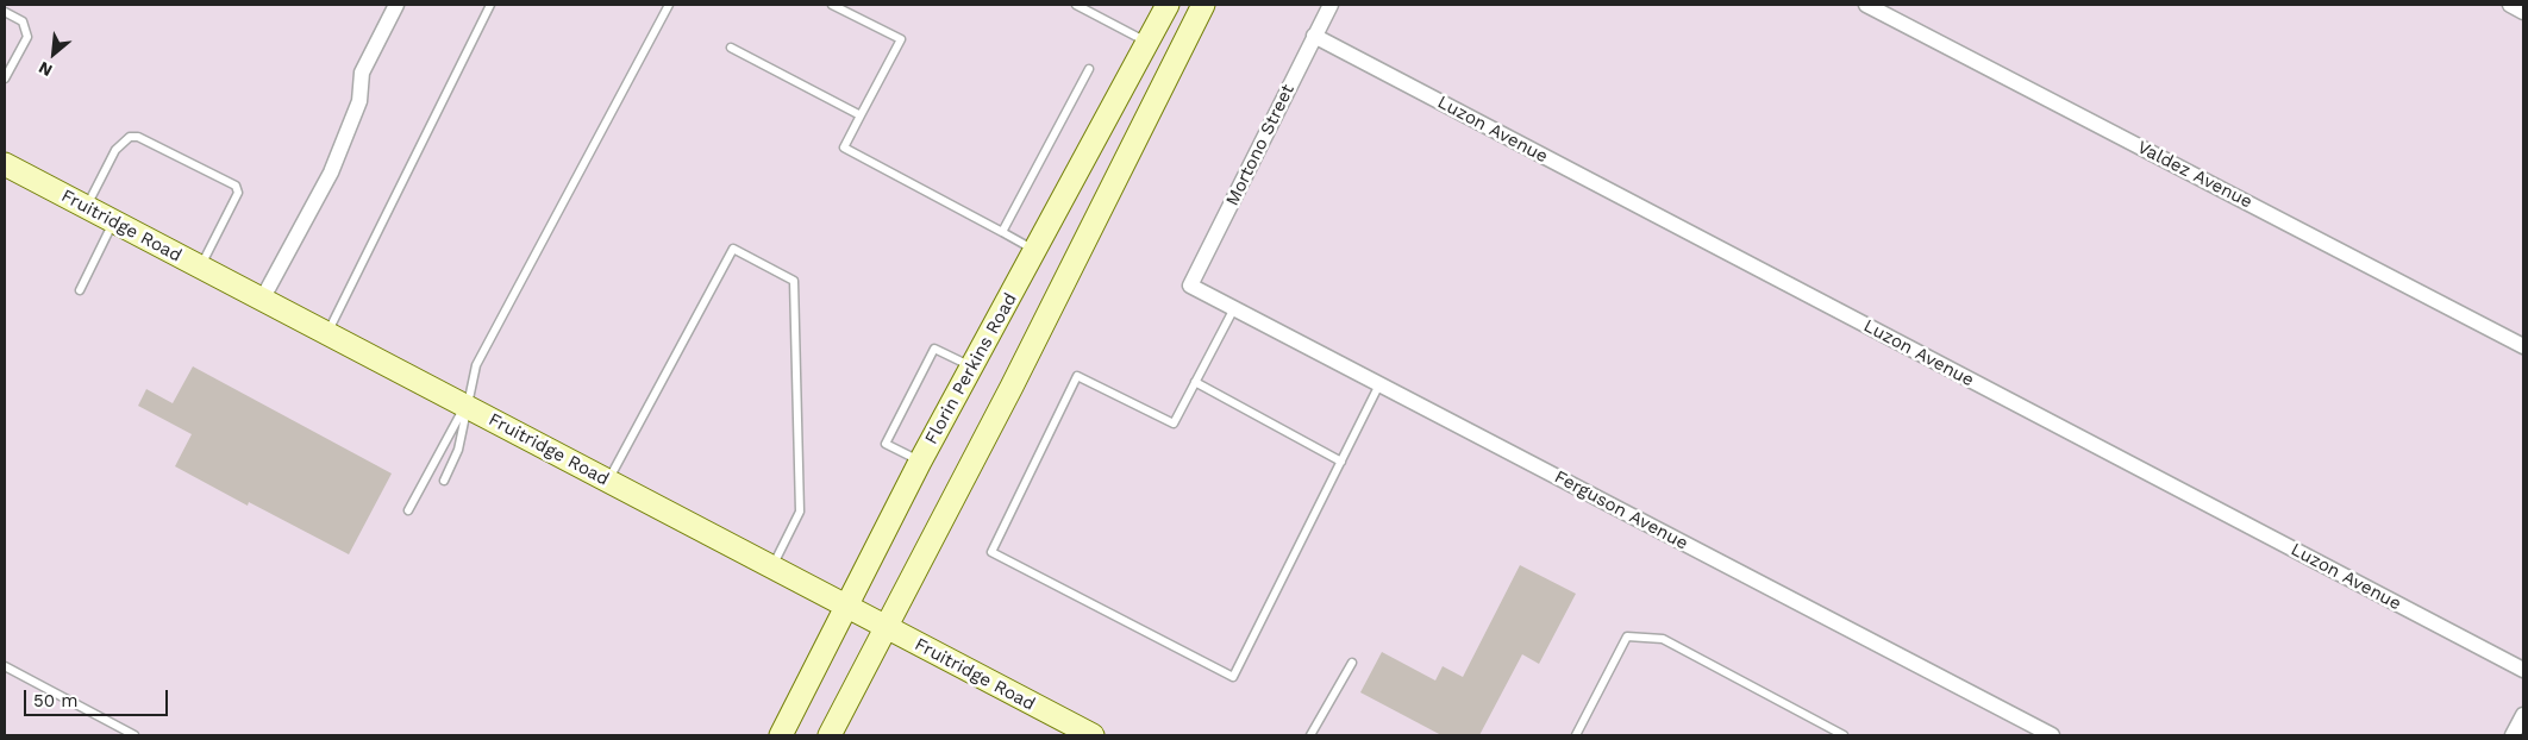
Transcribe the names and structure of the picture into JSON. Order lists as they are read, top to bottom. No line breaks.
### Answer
{"streets":{"main road":["Fruitridge Road","Florin Perkins Road"],"street":["Luzon Avenue","Mortono Street","Valdez Avenue","Ferguson Avenue"]},"crossings":[["Luzon Avenue","Mortono Street"],["Mortono Street","Ferguson Avenue"],["Fruitridge Road","Florin Perkins Road"]],"scale_bar":"50 m","north":"bottom left"}
